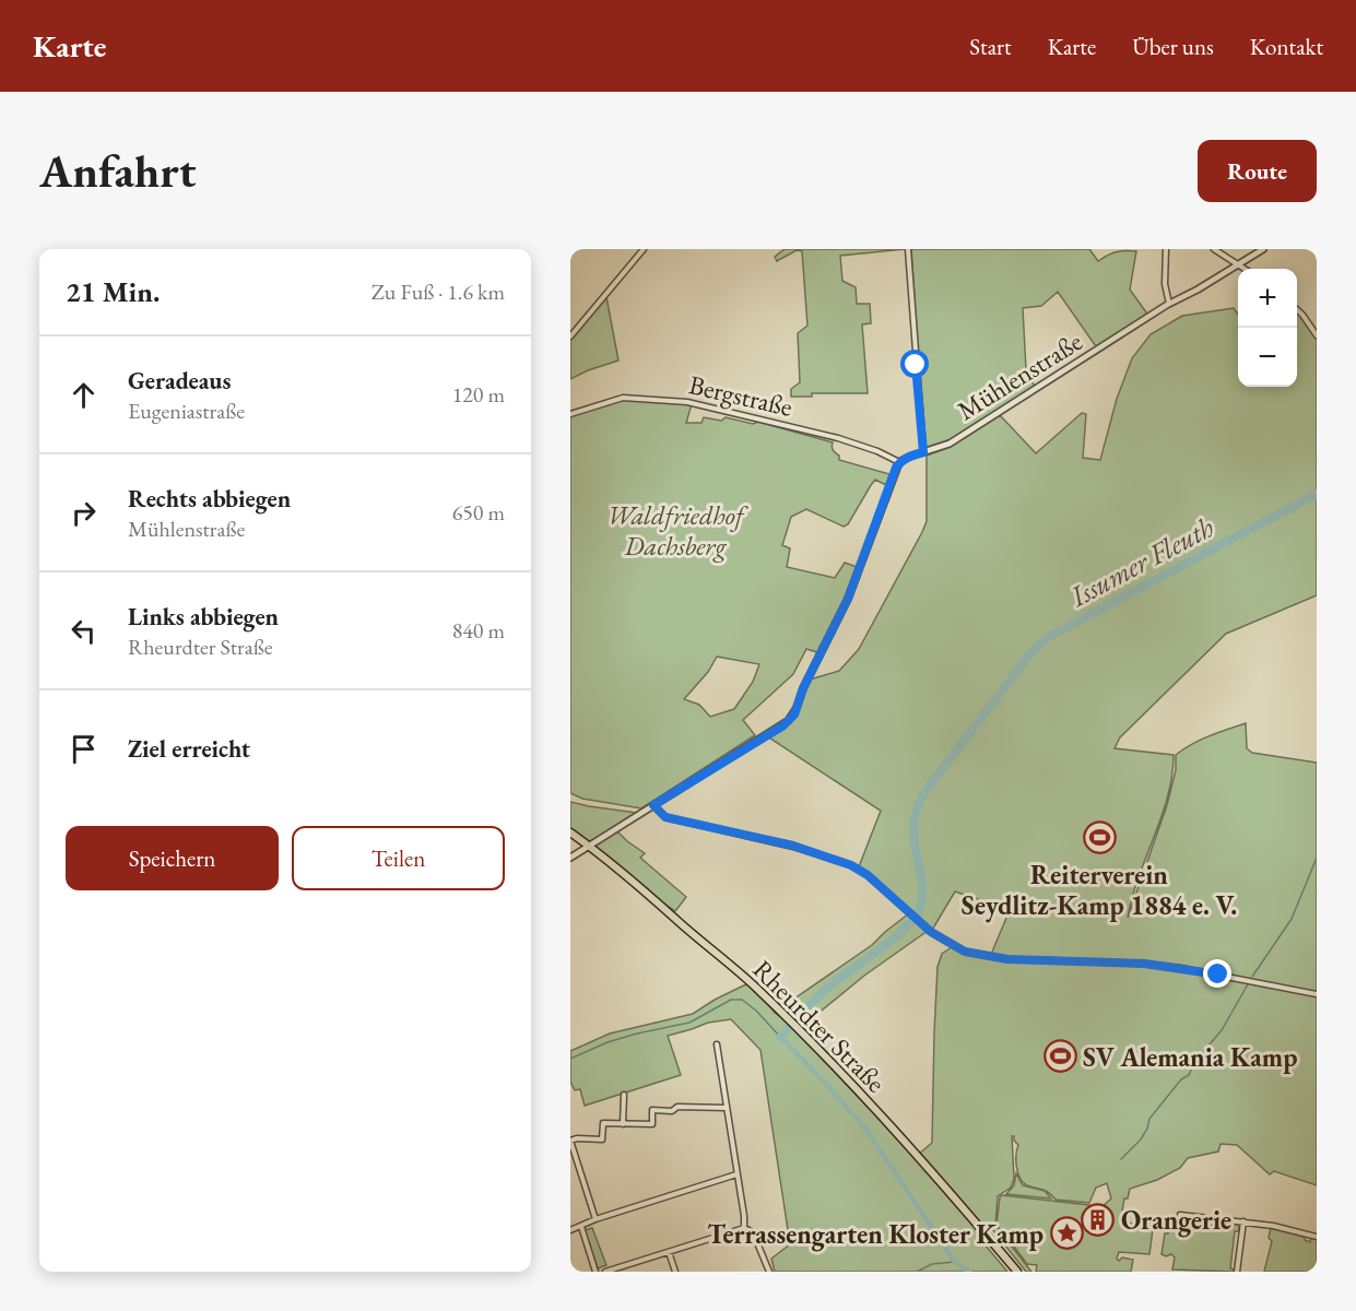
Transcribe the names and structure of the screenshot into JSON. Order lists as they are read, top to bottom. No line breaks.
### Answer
{"streets":{"main road":["Rheurdter Straße"],"street":["Mühlenstraße","Bergstraße"]},"crossings":[["Mühlenstraße","Bergstraße"]],"water":["Issumer Fleuth"],"parks":["Waldfriedhof Dachsberg"],"places":{"sports":["Reiterverein Seydlitz-Kamp 1884 e. V.","SV Alemania Kamp"],"building":["Orangerie"],"place":["Terrassengarten Kloster Kamp"]},"page":{"header":"Karte","nav":["Start","Karte","Über uns","Kontakt"],"buttons":["Route",["Speichern","Teilen"]],"title":"Anfahrt","heading":["21 Min.","Zu Fuß · 1.6 km"],"map_buttons":["+","−"],"list":[["Geradeaus","Eugeniastraße","120 m"],["Rechts abbiegen","Mühlenstraße","650 m"],["Links abbiegen","Rheurdter Straße","840 m"],"Ziel erreicht"]}}
